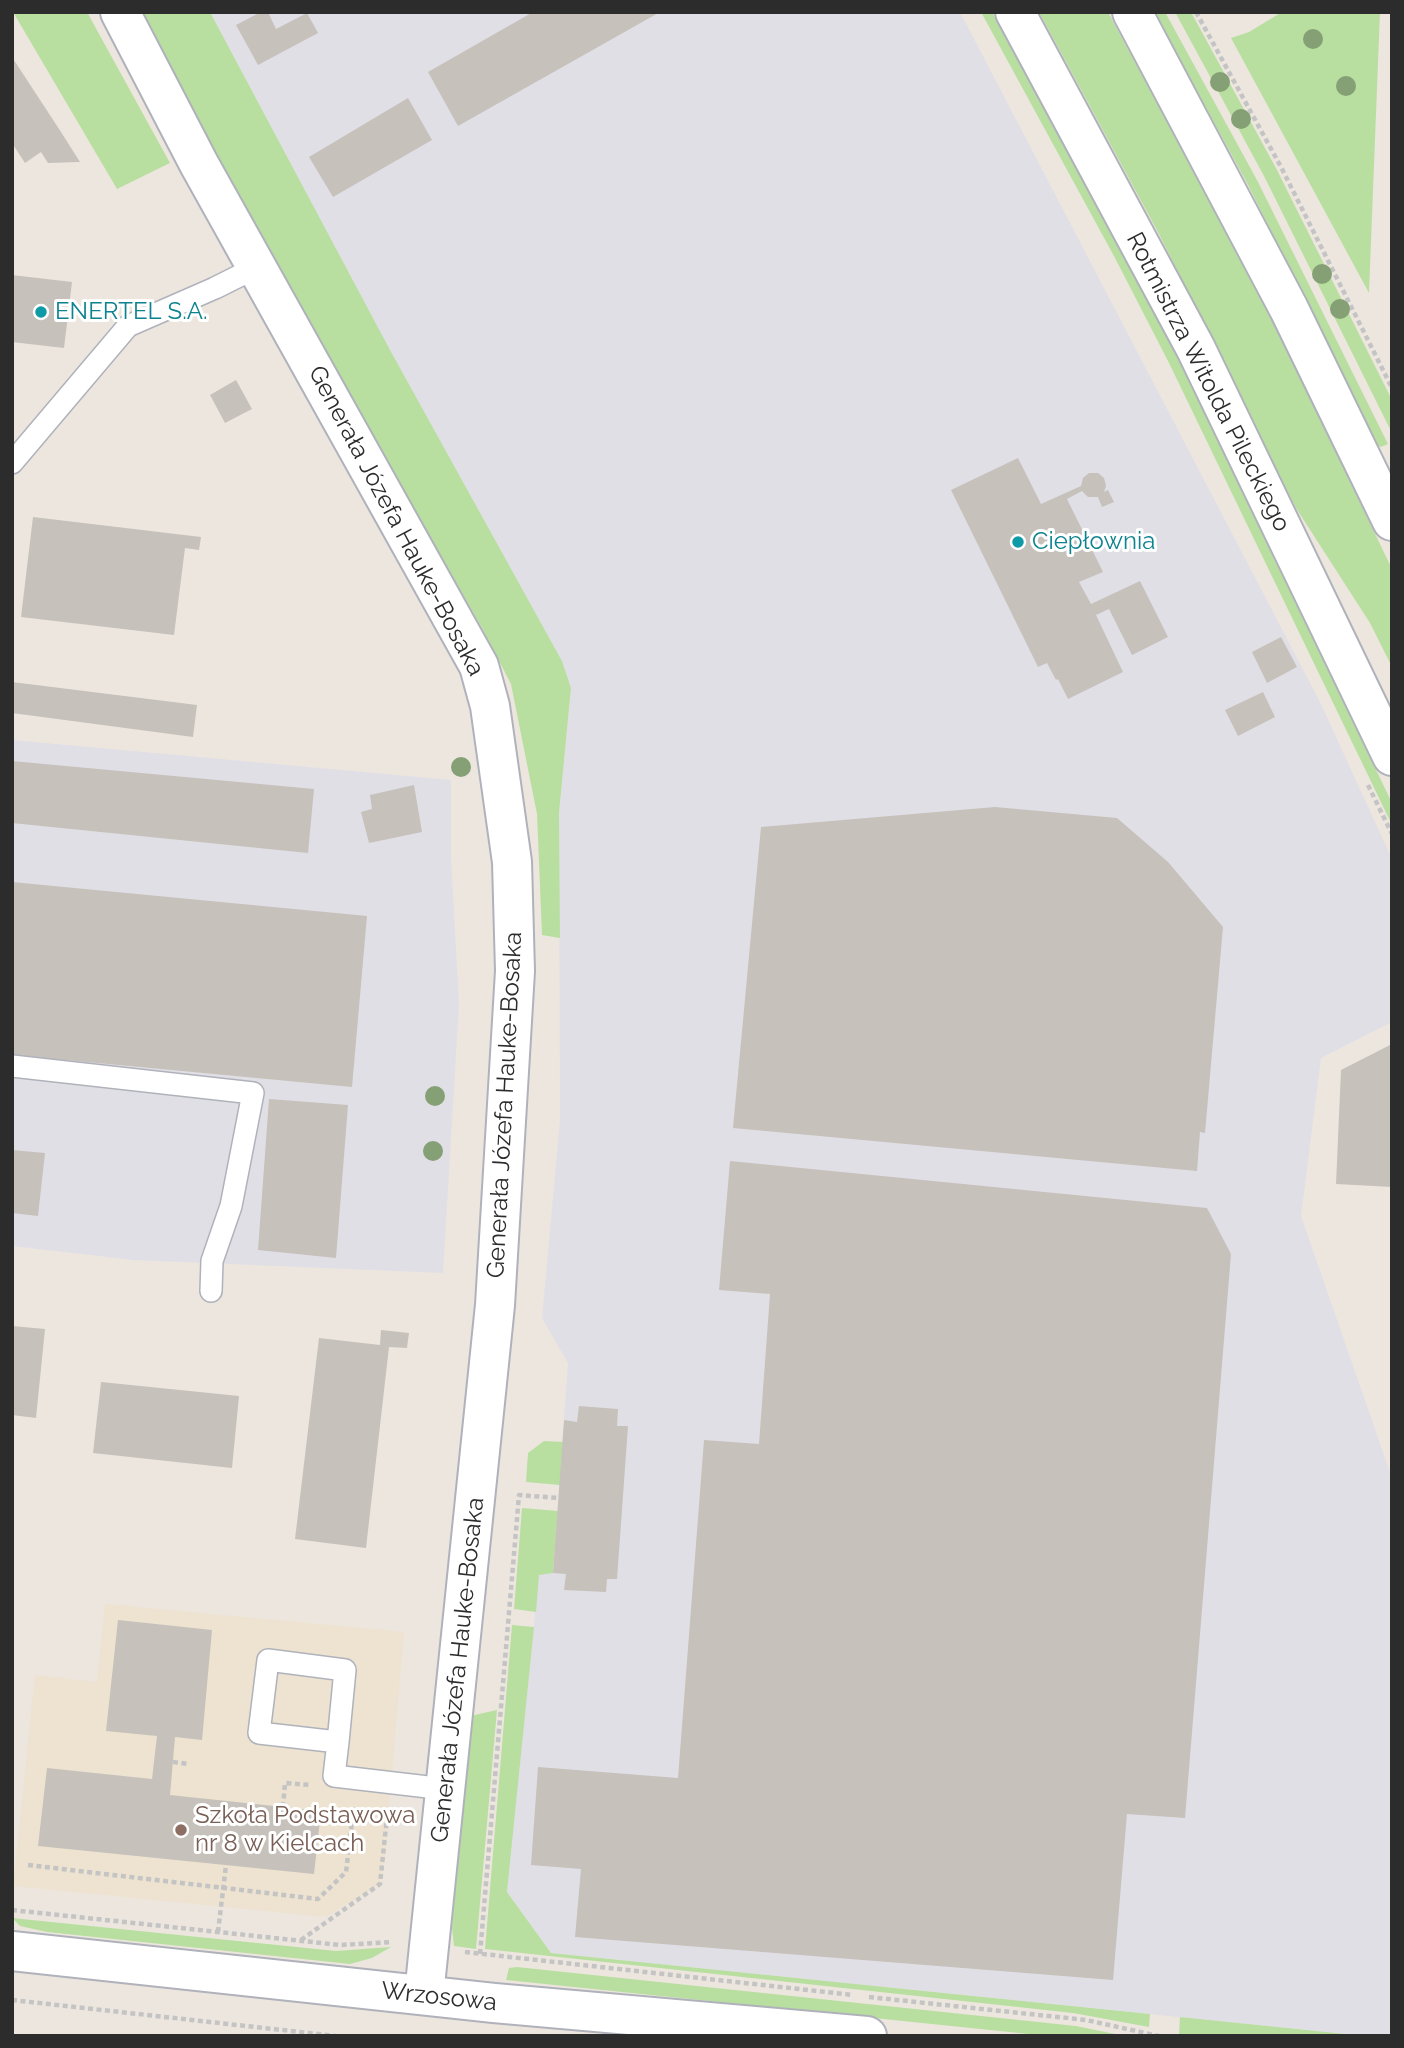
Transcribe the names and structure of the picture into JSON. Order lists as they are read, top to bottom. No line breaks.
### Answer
{"streets":{"street":["Rotmistrza Witolda Pileckiego","Generała Józefa Hauke-Bosaka","Wrzosowa"]},"crossings":[["Generała Józefa Hauke-Bosaka","Wrzosowa"]],"places":["ENERTEL S.A.","Ciepłownia","Szkoła Podstawowa nr 8 w Kielcach"]}
